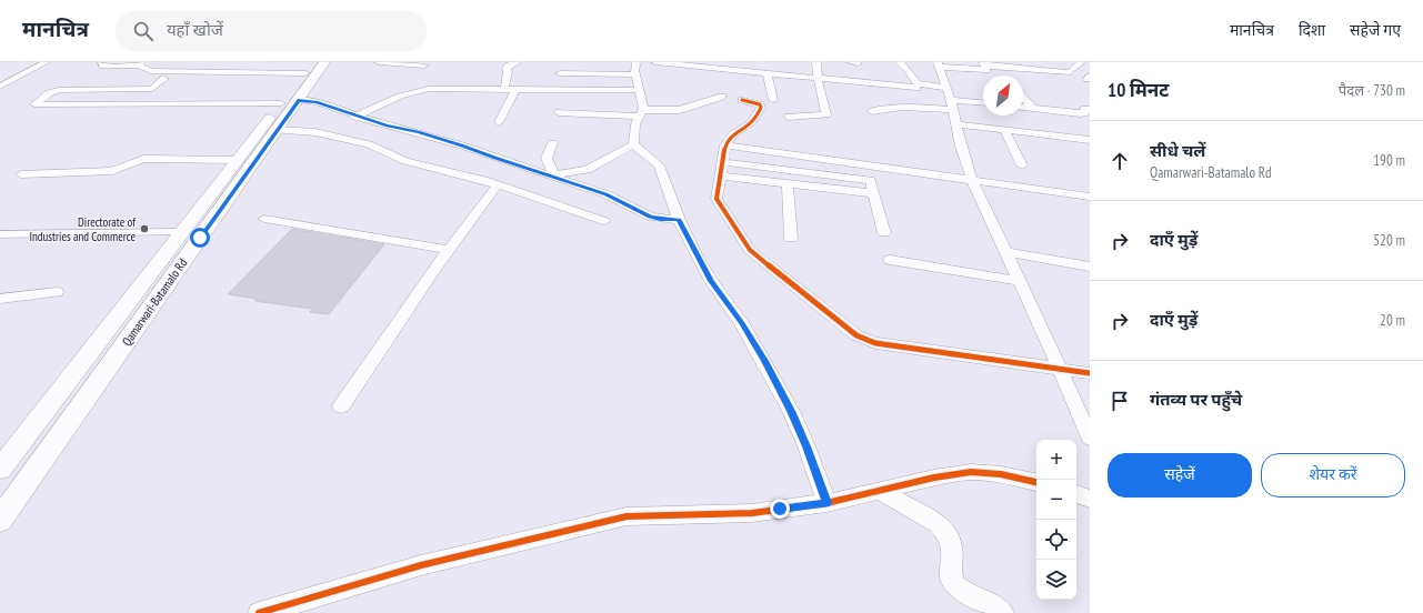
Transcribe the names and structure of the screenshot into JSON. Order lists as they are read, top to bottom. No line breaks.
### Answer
{"streets":{"main road":["Qamarwari-Batamalo Rd"]},"places":["Directorate of Industries and Commerce"],"north":"top right","page":{"header":"मानचित्र","search":"यहाँ खोजें","nav":["मानचित्र","दिशा","सहेजे गए"],"heading":["10 मिनट","पैदल · 730 m"],"list":[["सीधे चलें","Qamarwari-Batamalo Rd","190 m"],["दाएँ मुड़ें","520 m"],["दाएँ मुड़ें","20 m"],"गंतव्य पर पहुँचे"],"map_buttons":["+","−"],"buttons":["सहेजें","शेयर करें"]}}
